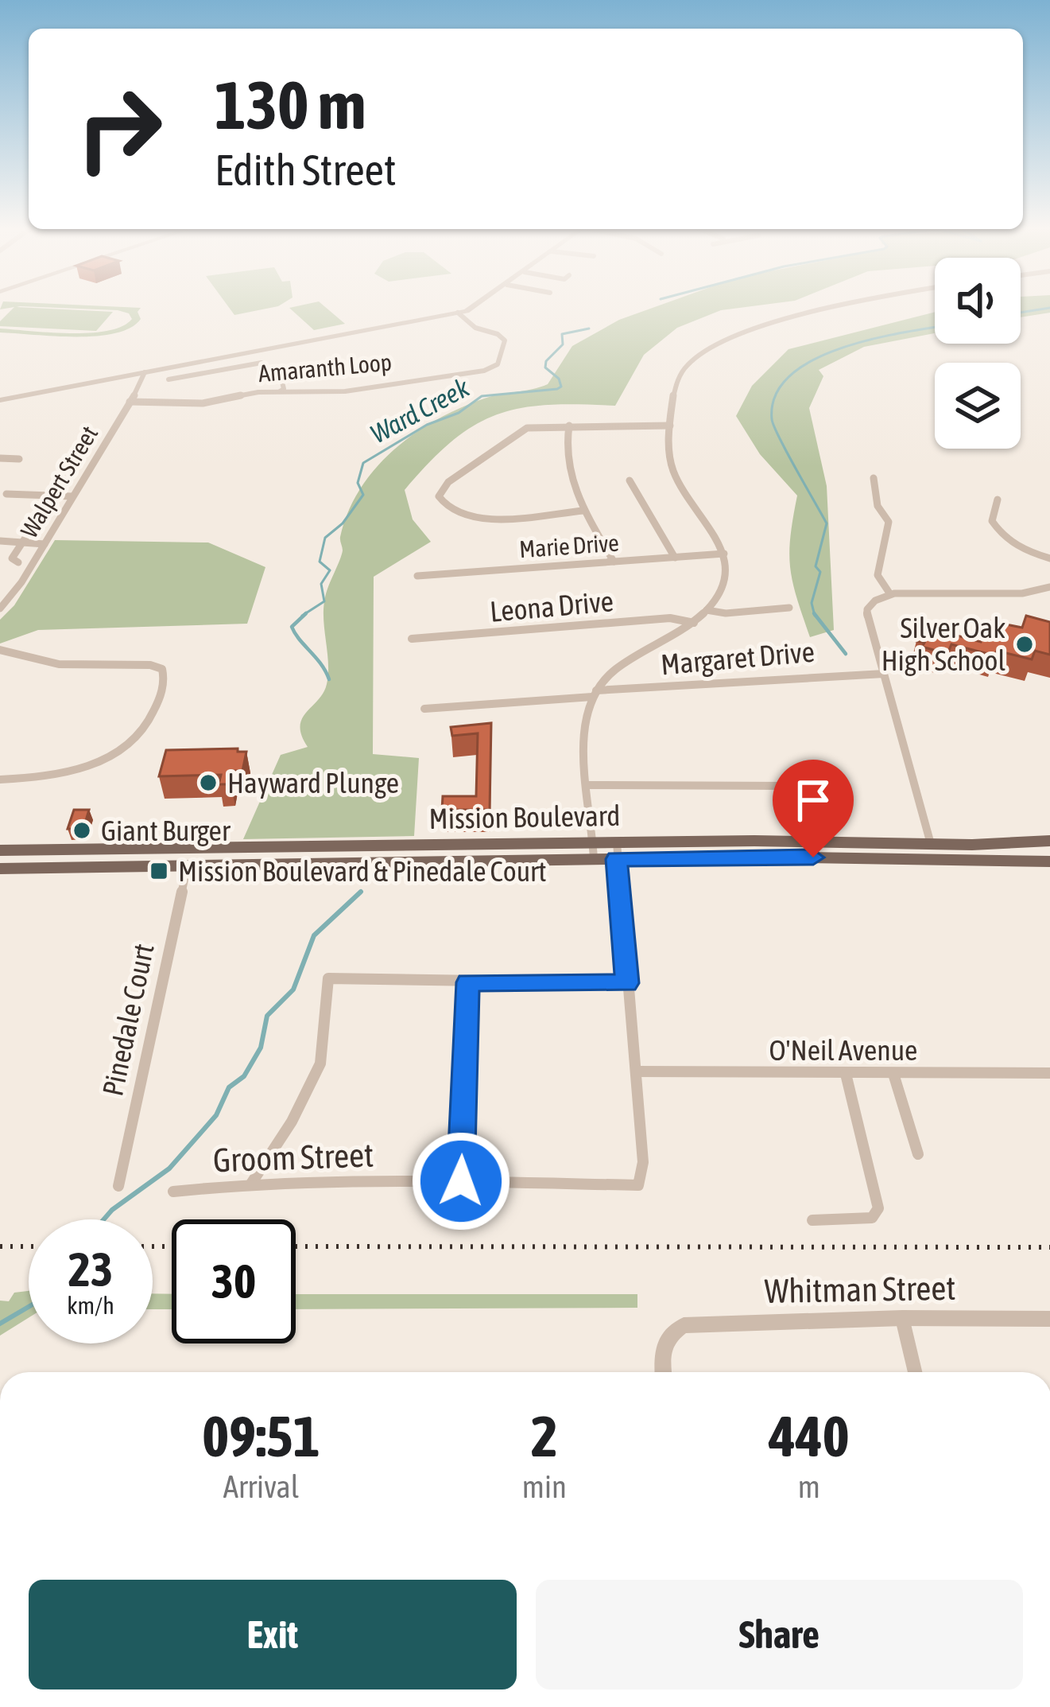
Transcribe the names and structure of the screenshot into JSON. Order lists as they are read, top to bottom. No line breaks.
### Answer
{"streets":{"main road":["Mission Boulevard"],"street":["Amaranth Loop","Walpert Street","Marie Drive","Leona Drive","Margaret Drive","Pinedale Court","O'Neil Avenue","Groom Street","Whitman Street"]},"crossings":[["Amaranth Loop","Walpert Street"],["Mission Boulevard","Pinedale Court"],["O'Neil Avenue","Groom Street"]],"water":["Ward Creek"],"places":{"other":["Silver Oak High School","Hayward Plunge","Giant Burger"],"transit":["Mission Boulevard & Pinedale Court"]},"page":{"turn":["130 m","Edith Street"],"speed":"23 km/h","limit":"30","eta":["09:51","Arrival","2","min","440","m"],"buttons":["Exit","Share"]}}
